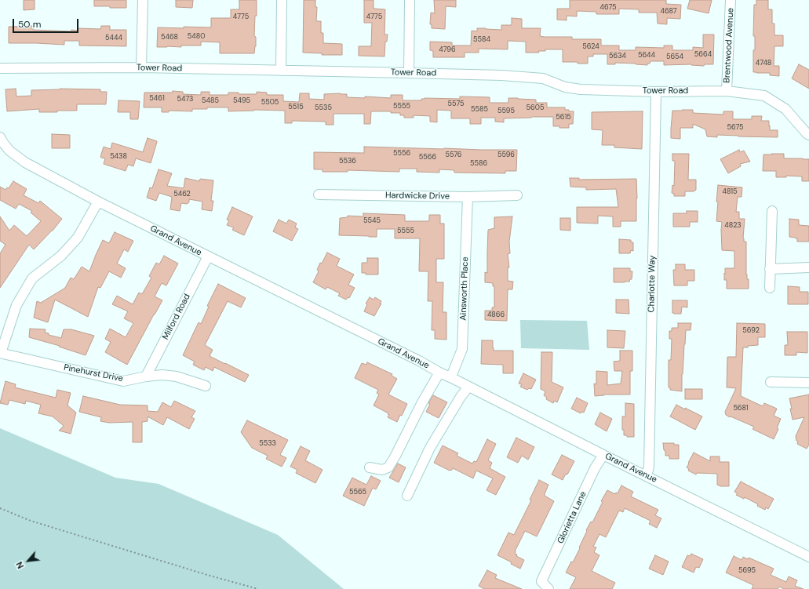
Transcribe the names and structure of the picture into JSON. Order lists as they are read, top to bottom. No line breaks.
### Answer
{"streets":{"street":["Brentwood Avenue","Tower Road","Hardwicke Drive","Grand Avenue","Charlotte Way","Ainsworth Place","Milford Road","Pinehurst Drive","Glorietta Lane"]},"crossings":[["Brentwood Avenue","Tower Road"],["Tower Road","Charlotte Way"],["Hardwicke Drive","Ainsworth Place"],["Grand Avenue","Charlotte Way"],["Grand Avenue","Ainsworth Place"],["Grand Avenue","Milford Road"],["Grand Avenue","Glorietta Lane"],["Milford Road","Pinehurst Drive"]],"house_numbers":["4675","4687","4775","4775","5480","5468","5444","5584","5624","4796","5664","5644","5634","5654","4748","5461","5473","5485","5495","5505","5575","5555","5515","5535","5605","5585","5595","5615","5675","5556","5576","5596","5438","5566","5536","5586","4815","5462","5545","4823","5555","4866","5692","5681","5533","5565","5695"],"scale_bar":"50 m","north":"bottom left"}
